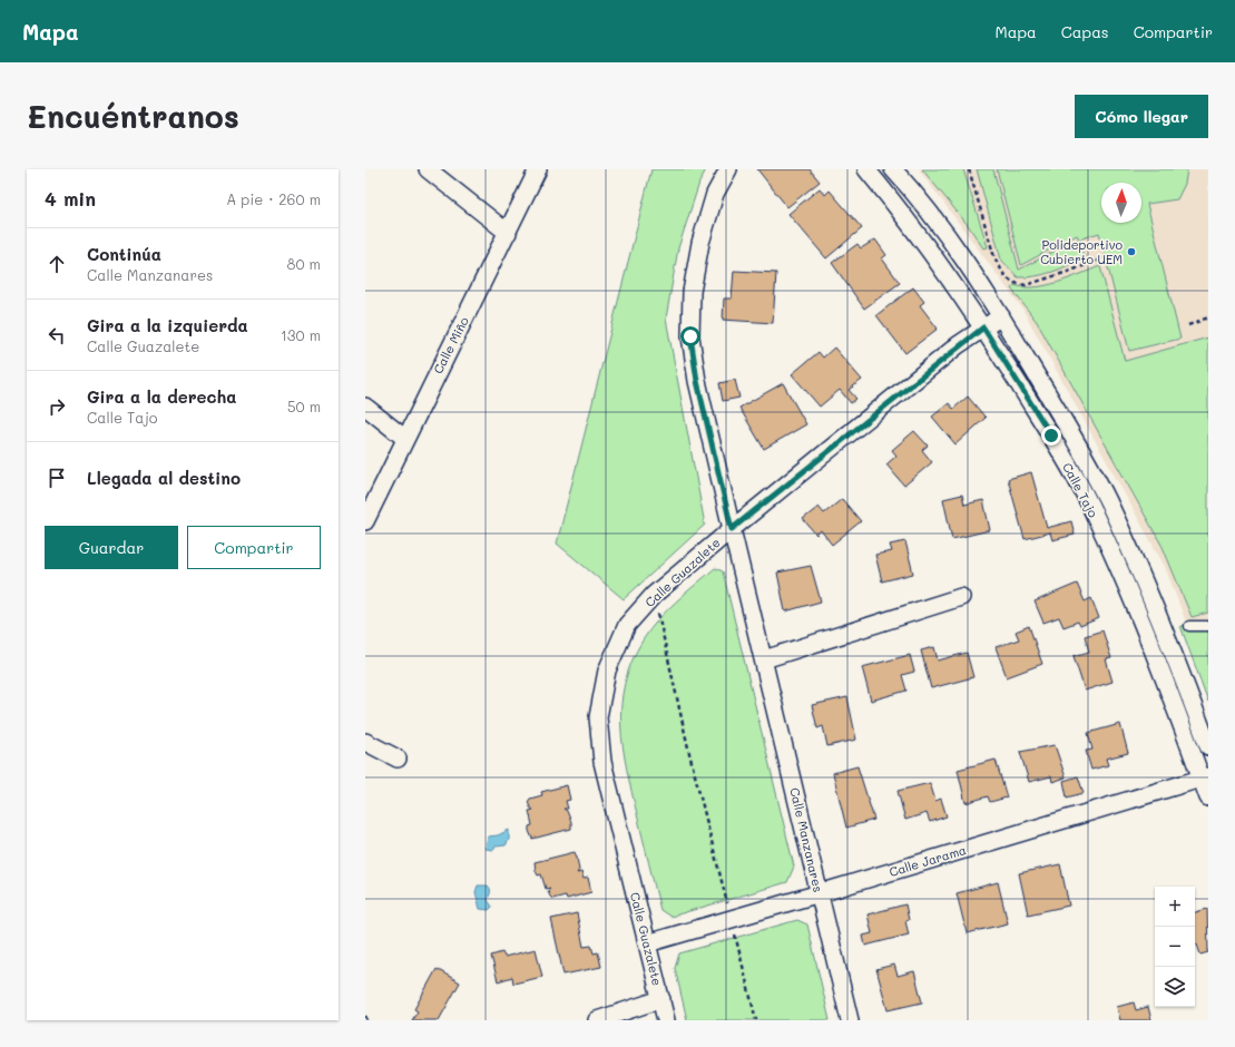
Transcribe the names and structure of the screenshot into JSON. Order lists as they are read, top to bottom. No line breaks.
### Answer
{"streets":{"street":["Calle Miño","Calle Tajo","Calle Guazalete","Calle Manzanares","Calle Jarama"]},"crossings":[["Calle Tajo","Calle Guazalete"],["Calle Tajo","Calle Jarama"],["Calle Guazalete","Calle Manzanares"],["Calle Guazalete","Calle Jarama"],["Calle Manzanares","Calle Jarama"]],"places":["Polideportivo Cubierto UEM"],"north":"top","page":{"header":"Mapa","nav":["Mapa","Capas","Compartir"],"buttons":["Cómo llegar",["Guardar","Compartir"]],"title":"Encuéntranos","heading":["4 min","A pie · 260 m"],"list":[["Continúa","Calle Manzanares","80 m"],["Gira a la izquierda","Calle Guazalete","130 m"],["Gira a la derecha","Calle Tajo","50 m"],"Llegada al destino"],"map_buttons":["+","−"]}}
